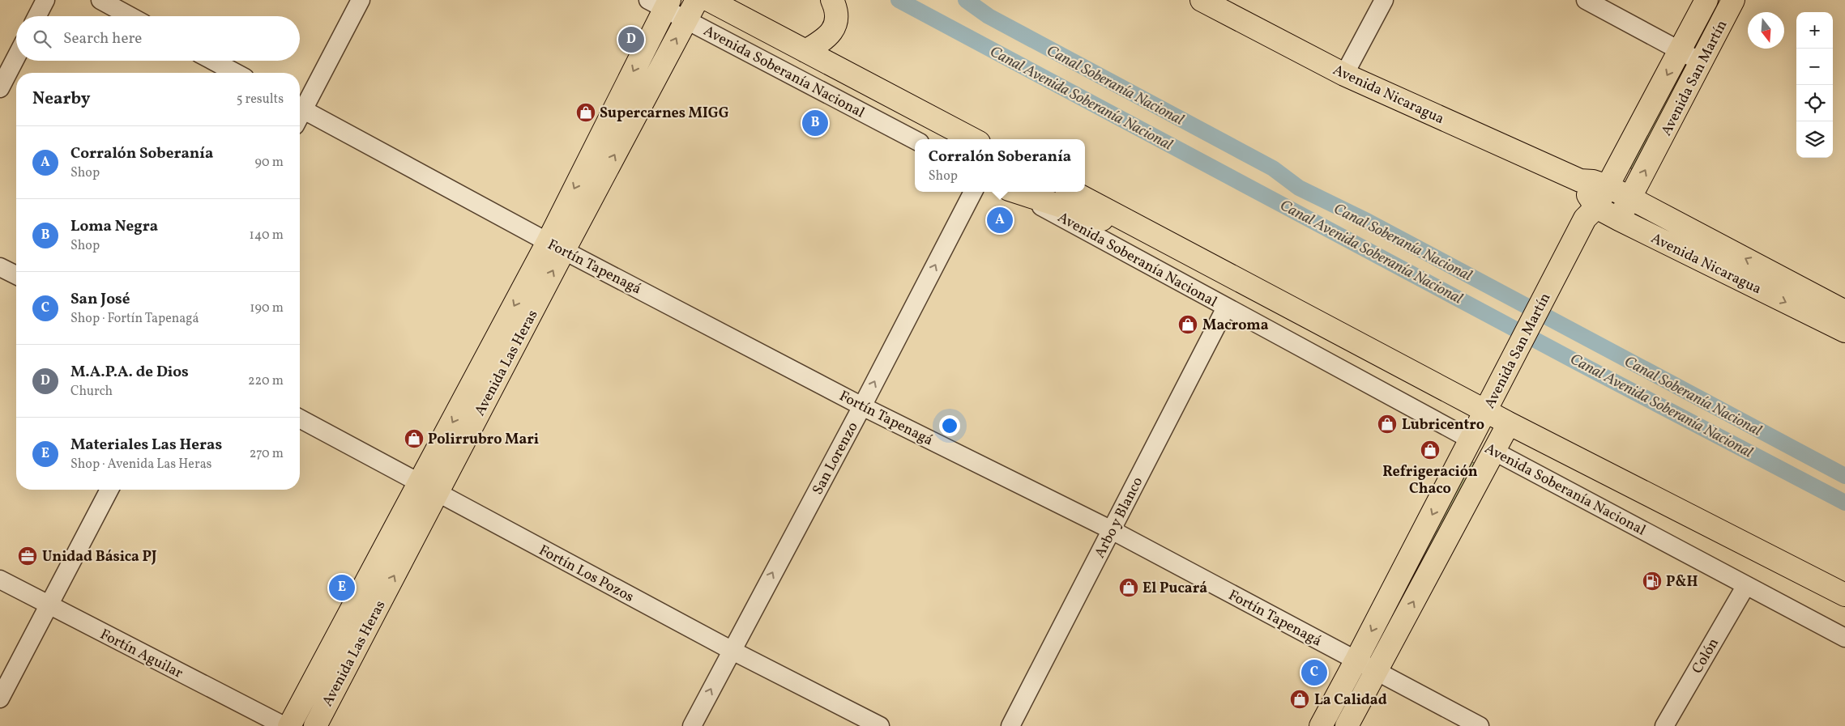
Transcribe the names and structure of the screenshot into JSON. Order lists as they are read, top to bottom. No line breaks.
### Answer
{"streets":{"main road":["Avenida Soberanía Nacional","Avenida San Martín","Avenida Nicaragua","Avenida Las Heras"],"street":["Fortín Tapenagá","San Lorenzo","Arbo y Blanco","Fortín Los Pozos","Fortín Aguilar","Colón"]},"crossings":[["Avenida Soberanía Nacional","Avenida San Martín"],["Avenida Soberanía Nacional","Avenida Las Heras"],["Avenida Soberanía Nacional","Arbo y Blanco"],["Avenida Soberanía Nacional","Colón"],["Avenida San Martín","Avenida Nicaragua"],["Avenida San Martín","Fortín Tapenagá"],["Fortín Tapenagá","Avenida Las Heras"],["Fortín Tapenagá","San Lorenzo"],["Fortín Tapenagá","Arbo y Blanco"],["Avenida Las Heras","Fortín Los Pozos"],["San Lorenzo","Fortín Los Pozos"]],"one_way":["San Lorenzo"],"water":["Canal Soberanía Nacional","Canal Avenida Soberanía Nacional"],"places":{"shop":["Supercarnes MIGG","Macroma","Lubricentro","Polirrubro Mari","Refrigeración Chaco","El Pucará","La Calidad"],"office":["Unidad Básica PJ"],"fuel station":["P&H"]},"north":"bottom","page":{"map_buttons":["+","−"],"search":"Search here","pins":["D","B","A","E","C"],"heading":["Nearby","5 results"],"list":[{"mark":"A","name":"Corralón Soberanía","note":"Shop","value":"90 m"},{"mark":"B","name":"Loma Negra","note":"Shop","value":"140 m"},{"mark":"C","name":"San José","note":"Shop · Fortín Tapenagá","value":"190 m"},{"mark":"D","name":"M.A.P.A. de Dios","note":"Church","value":"220 m"},{"mark":"E","name":"Materiales Las Heras","note":"Shop · Avenida Las Heras","value":"270 m"}],"popup":["Corralón Soberanía","Shop"]}}
